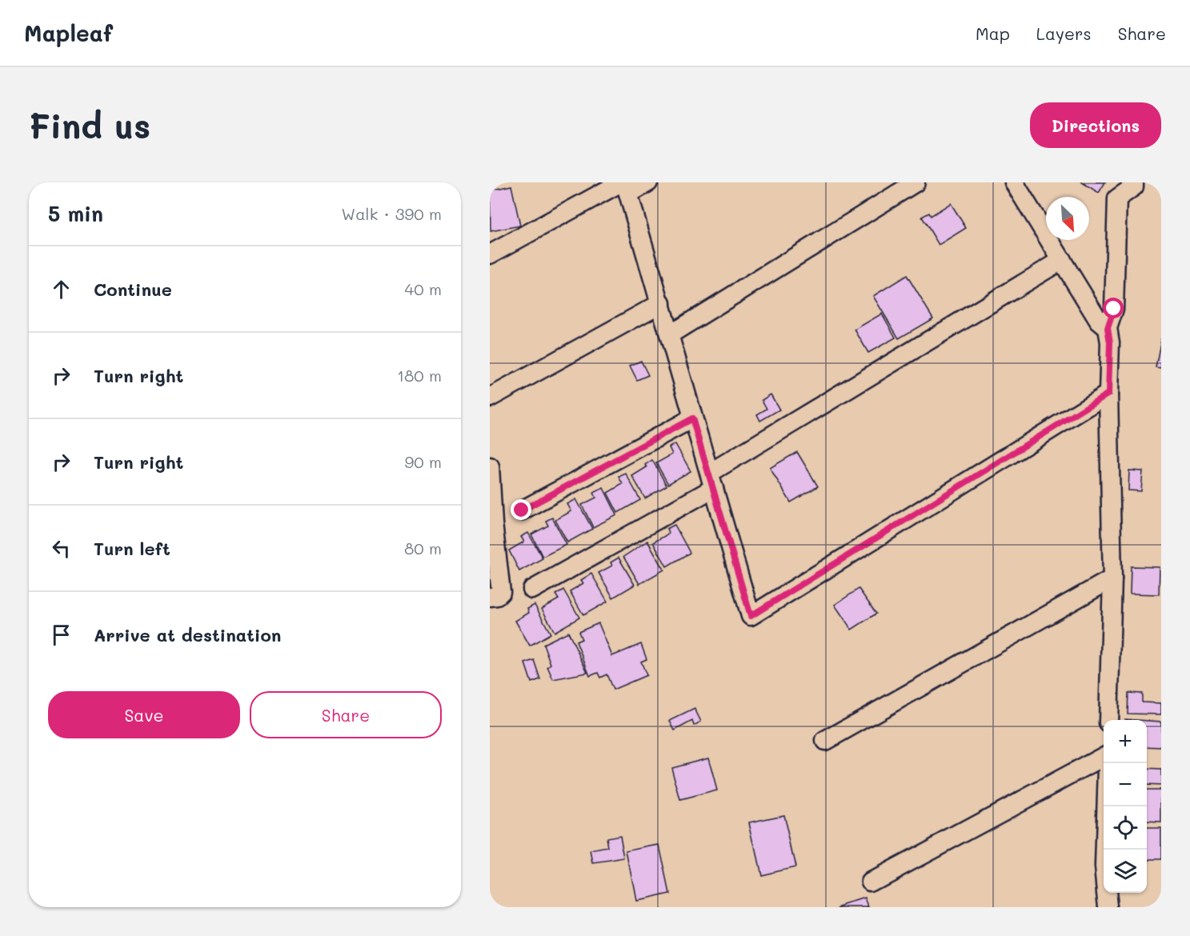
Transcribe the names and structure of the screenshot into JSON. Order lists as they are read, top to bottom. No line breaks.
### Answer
{"north":"bottom right","page":{"header":"Mapleaf","nav":["Map","Layers","Share"],"buttons":["Directions",["Save","Share"]],"title":"Find us","heading":["5 min","Walk · 390 m"],"list":[["Continue","40 m"],["Turn right","180 m"],["Turn right","90 m"],["Turn left","80 m"],"Arrive at destination"],"map_buttons":["+","−"]}}
